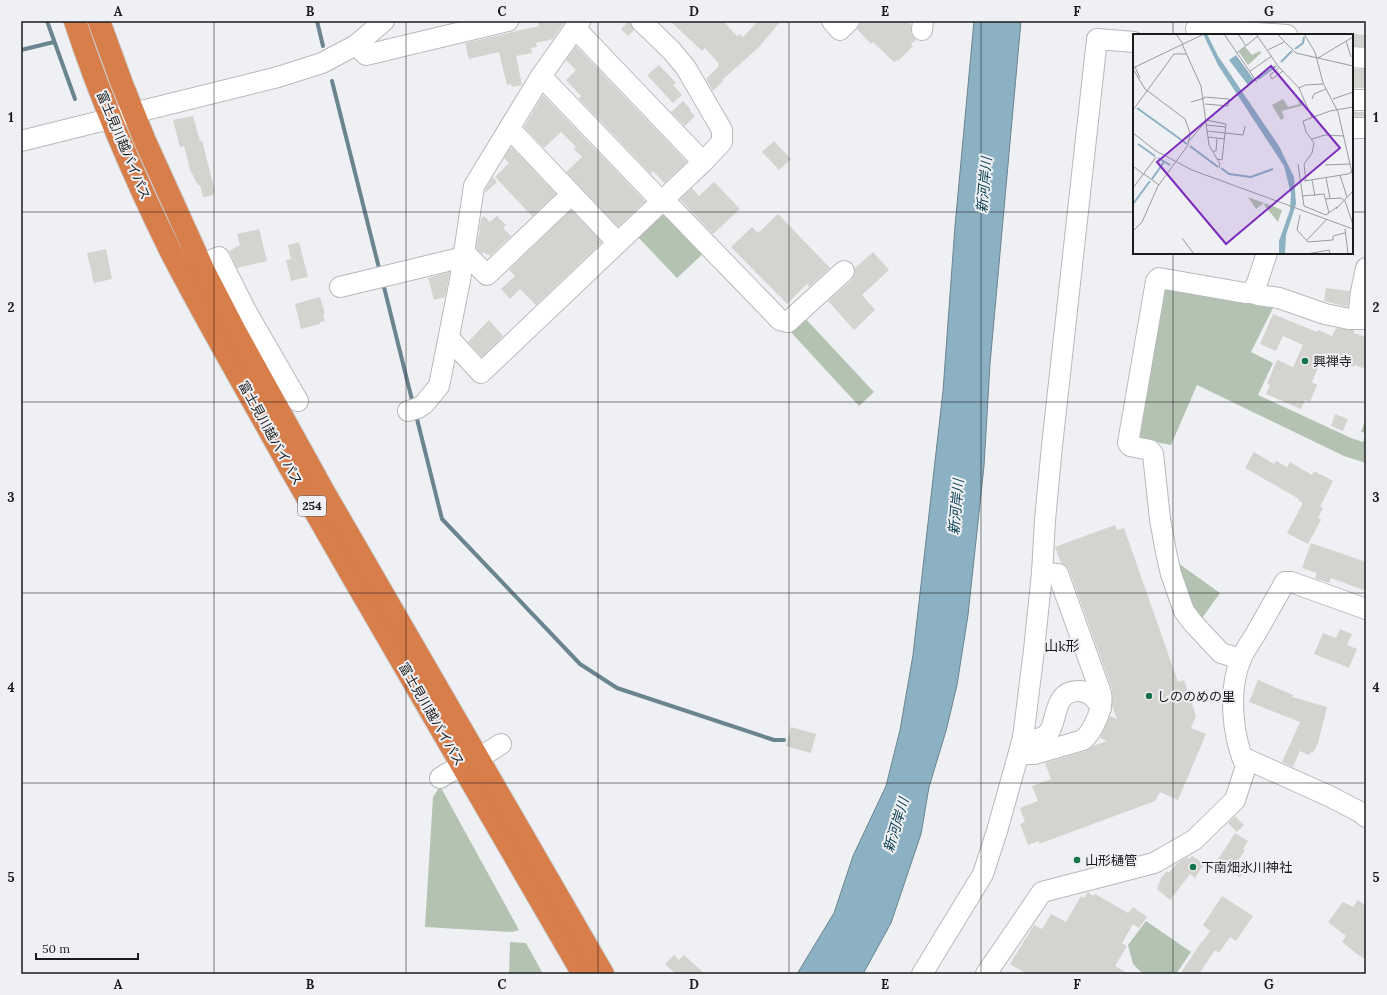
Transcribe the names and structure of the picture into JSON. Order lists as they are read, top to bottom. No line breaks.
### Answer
{"streets":{"highway":["富士見川越バイパス","254"]},"districts":["山k形"],"water":["新河岸川"],"places":["興禅寺","しののめの里","山形樋管","下南畑氷川神社"],"scale_bar":"50 m","grid":{"columns":["A","B","C","D","E","F","G"],"rows":["1","2","3","4","5"]}}
